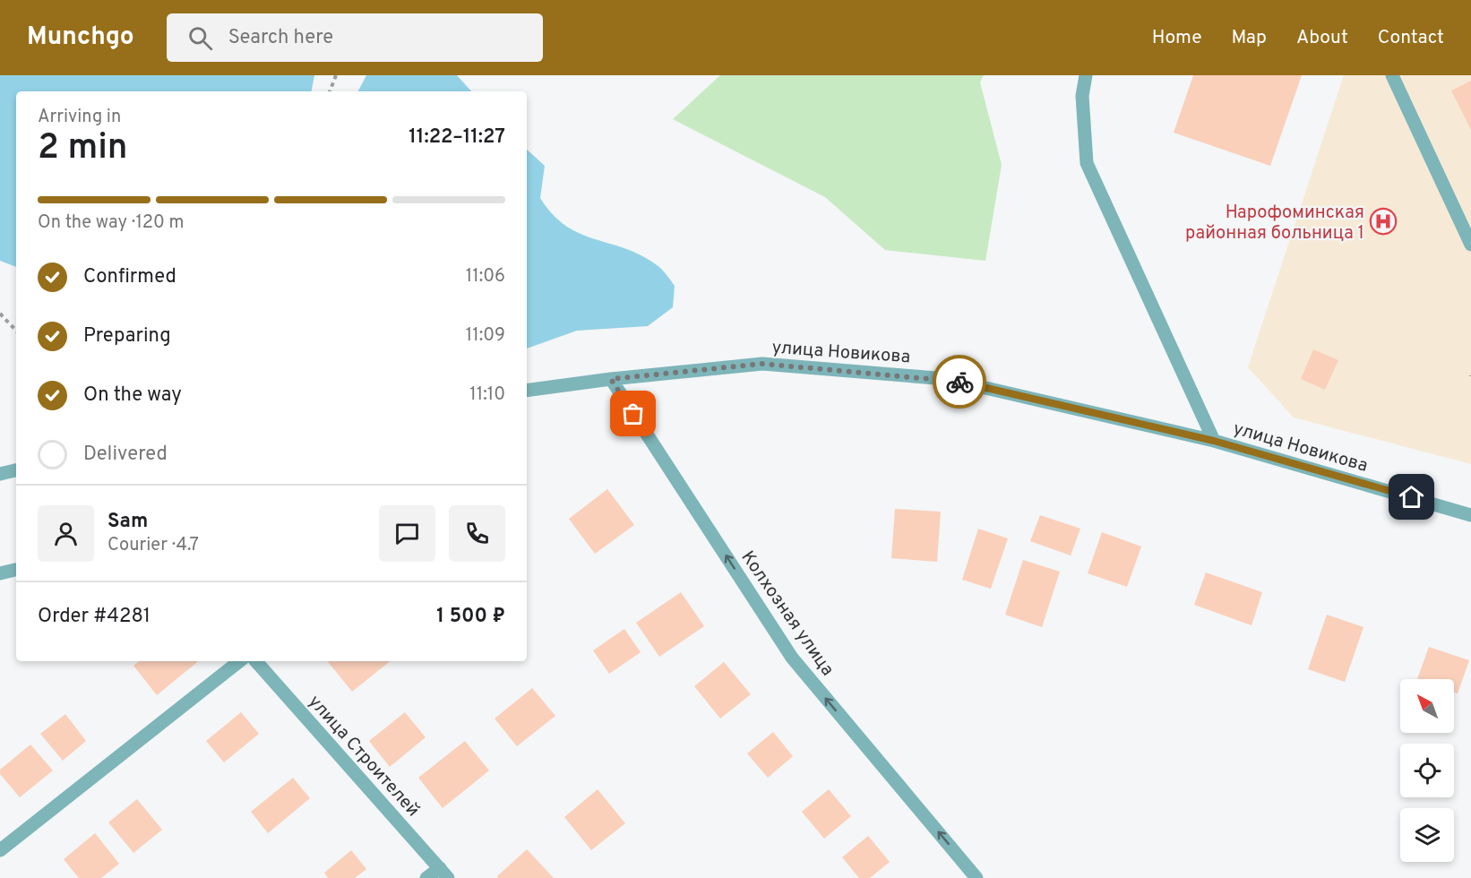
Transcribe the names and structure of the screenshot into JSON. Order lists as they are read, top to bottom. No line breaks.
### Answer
{"streets":{"street":["улица Новикова","Колхозная улица","улица Строителей"]},"crossings":[["улица Новикова","Колхозная улица"]],"one_way":["Колхозная улица"],"places":{"hospital":["Нарофоминская районная больница 1"]},"north":"top left","page":{"header":"Munchgo","search":"Search here","nav":["Home","Map","About","Contact"],"heading":["2 min","Arriving in","11:22–11:27"],"panel":["Sam","Courier · 4.7","Order #4281","1 500 ₽"],"bar":"On the way · 120 m","list":[["Confirmed","11:06"],["Preparing","11:09"],["On the way","11:10"],"Delivered"]}}
